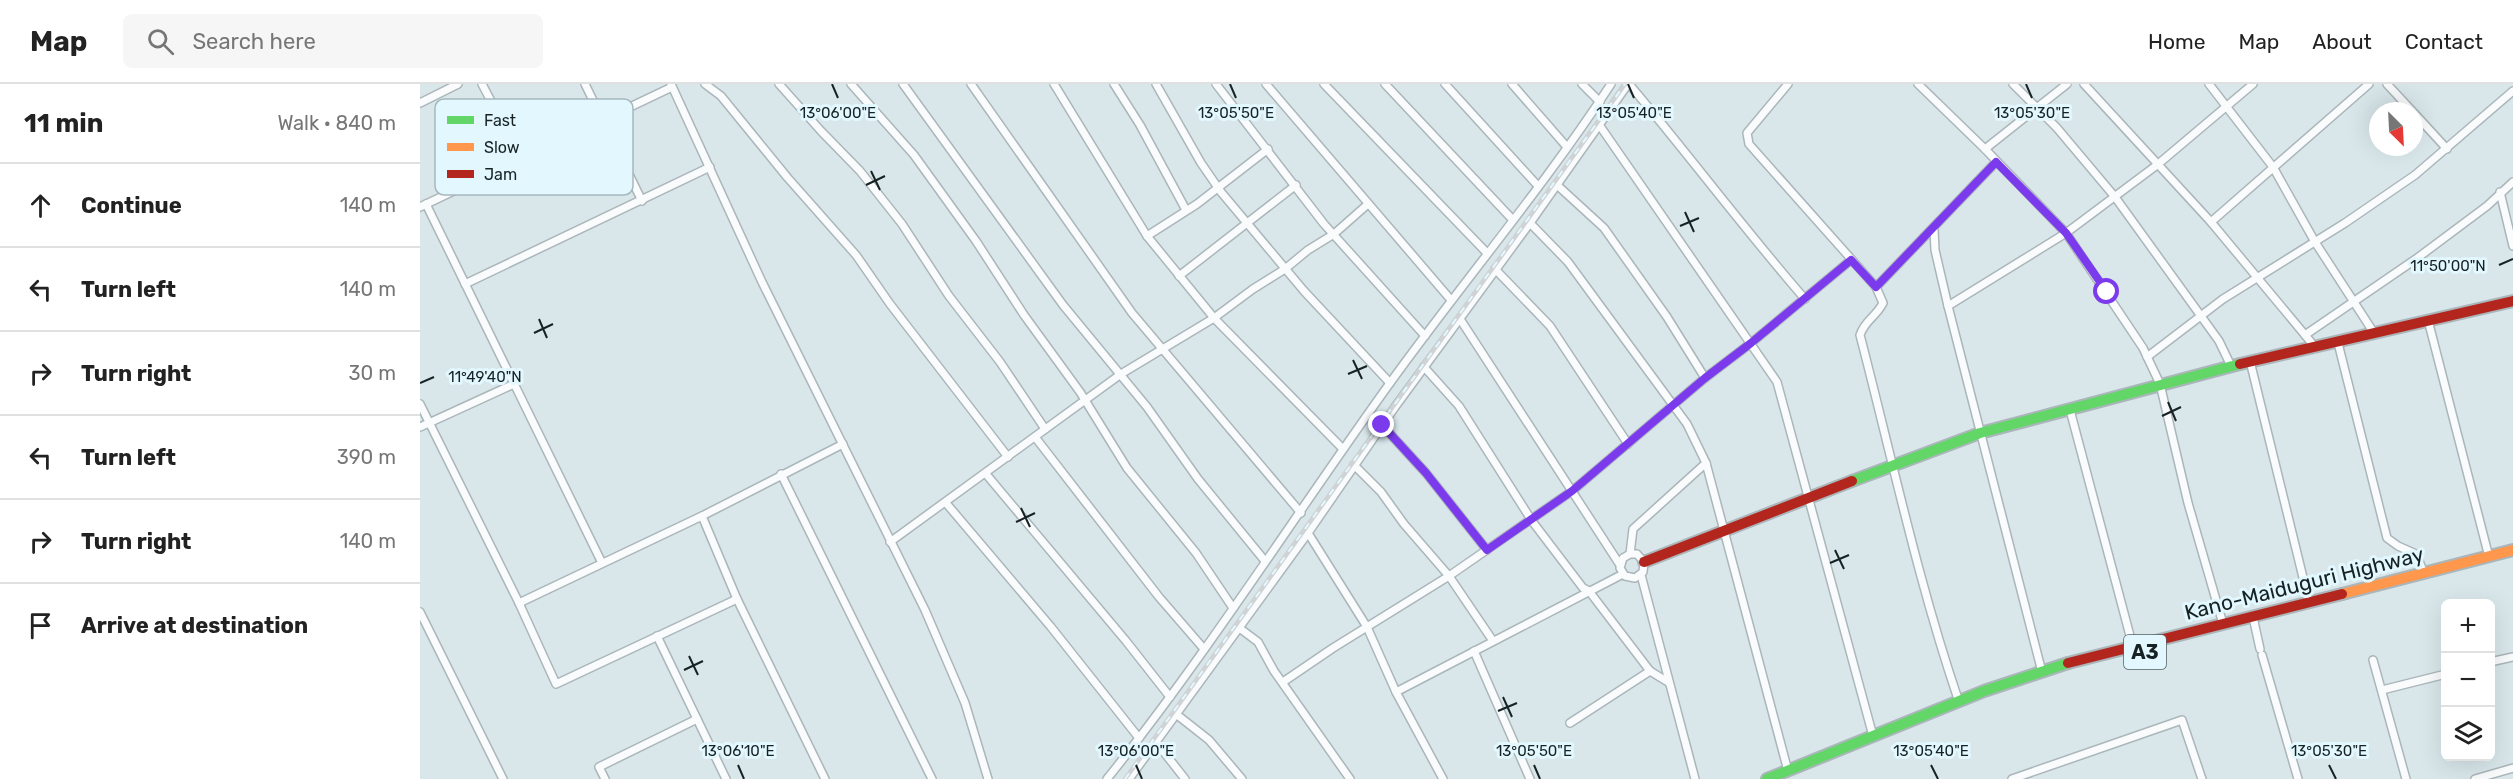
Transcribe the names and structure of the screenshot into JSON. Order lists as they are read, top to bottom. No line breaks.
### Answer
{"streets":{"main road":["Kano-Maiduguri Highway","A3"]},"legend":["Fast","Slow","Jam"],"north":"bottom right","page":{"header":"Map","search":"Search here","nav":["Home","Map","About","Contact"],"heading":["11 min","Walk · 840 m"],"list":[["Continue","140 m"],["Turn left","140 m"],["Turn right","30 m"],["Turn left","390 m"],["Turn right","140 m"],"Arrive at destination"],"map_buttons":["+","−"]},"coordinates":["13°06'00\"E","13°05'50\"E","13°05'40\"E","13°05'30\"E","11°50'00\"N","11°49'40\"N","13°06'10\"E"]}
